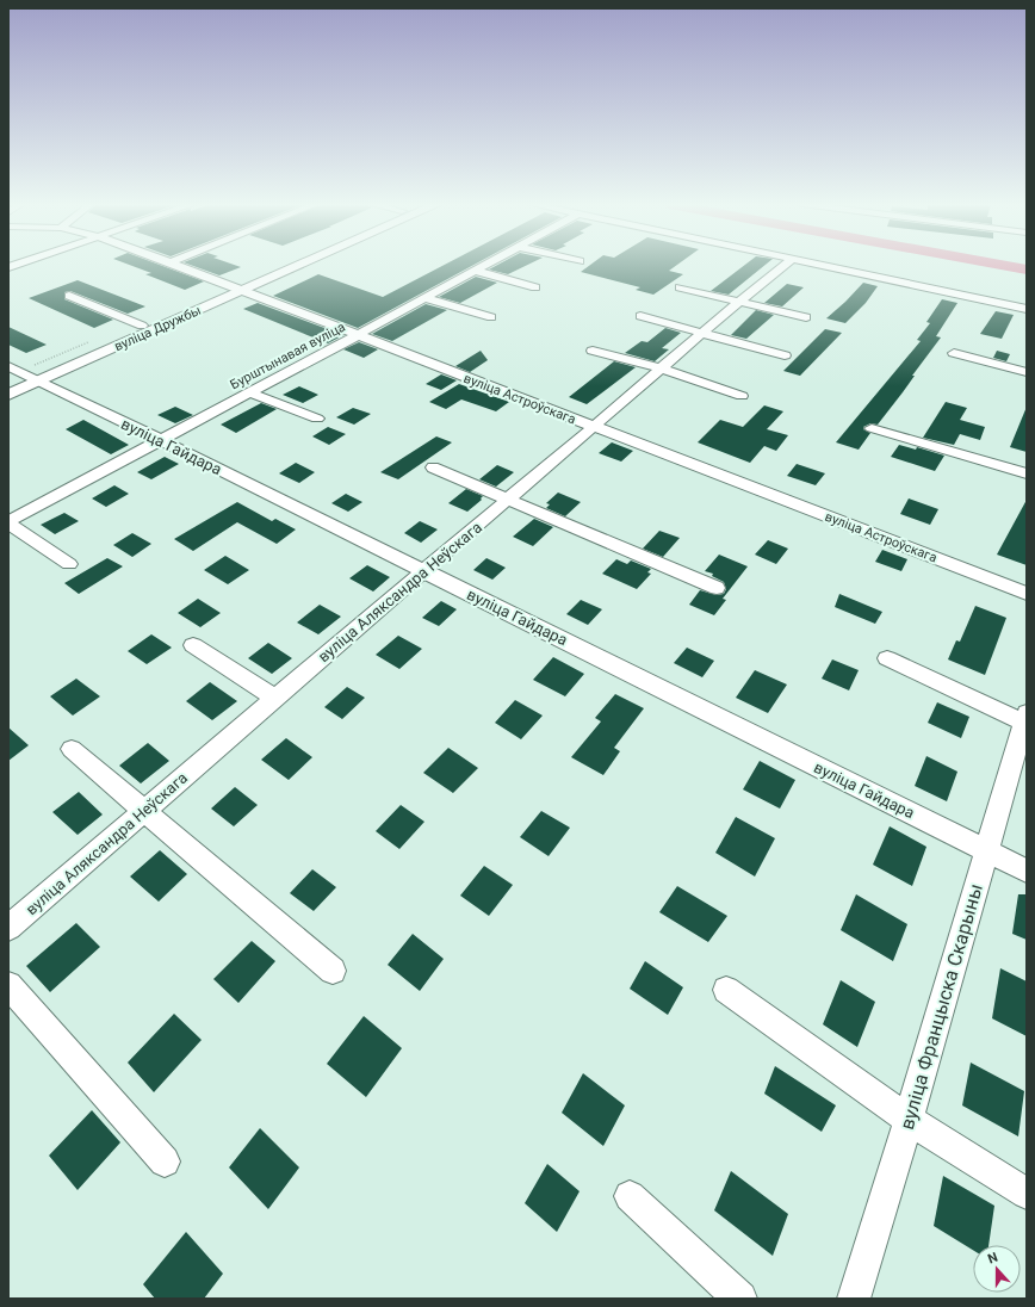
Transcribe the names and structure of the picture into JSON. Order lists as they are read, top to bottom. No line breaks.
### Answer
{"streets":{"street":["Бурштынавая вуліца","вуліца Астроўскага","вуліца Гайдара","вуліца Аляксандра Неўскага","вуліца Францыска Скарыны"]},"crossings":[["Бурштынавая вуліца","вуліца Астроўскага"],["Бурштынавая вуліца","вуліца Гайдара"],["вуліца Астроўскага","вуліца Аляксандра Неўскага"],["вуліца Гайдара","вуліца Аляксандра Неўскага"],["вуліца Гайдара","вуліца Францыска Скарыны"]],"north":"top"}
